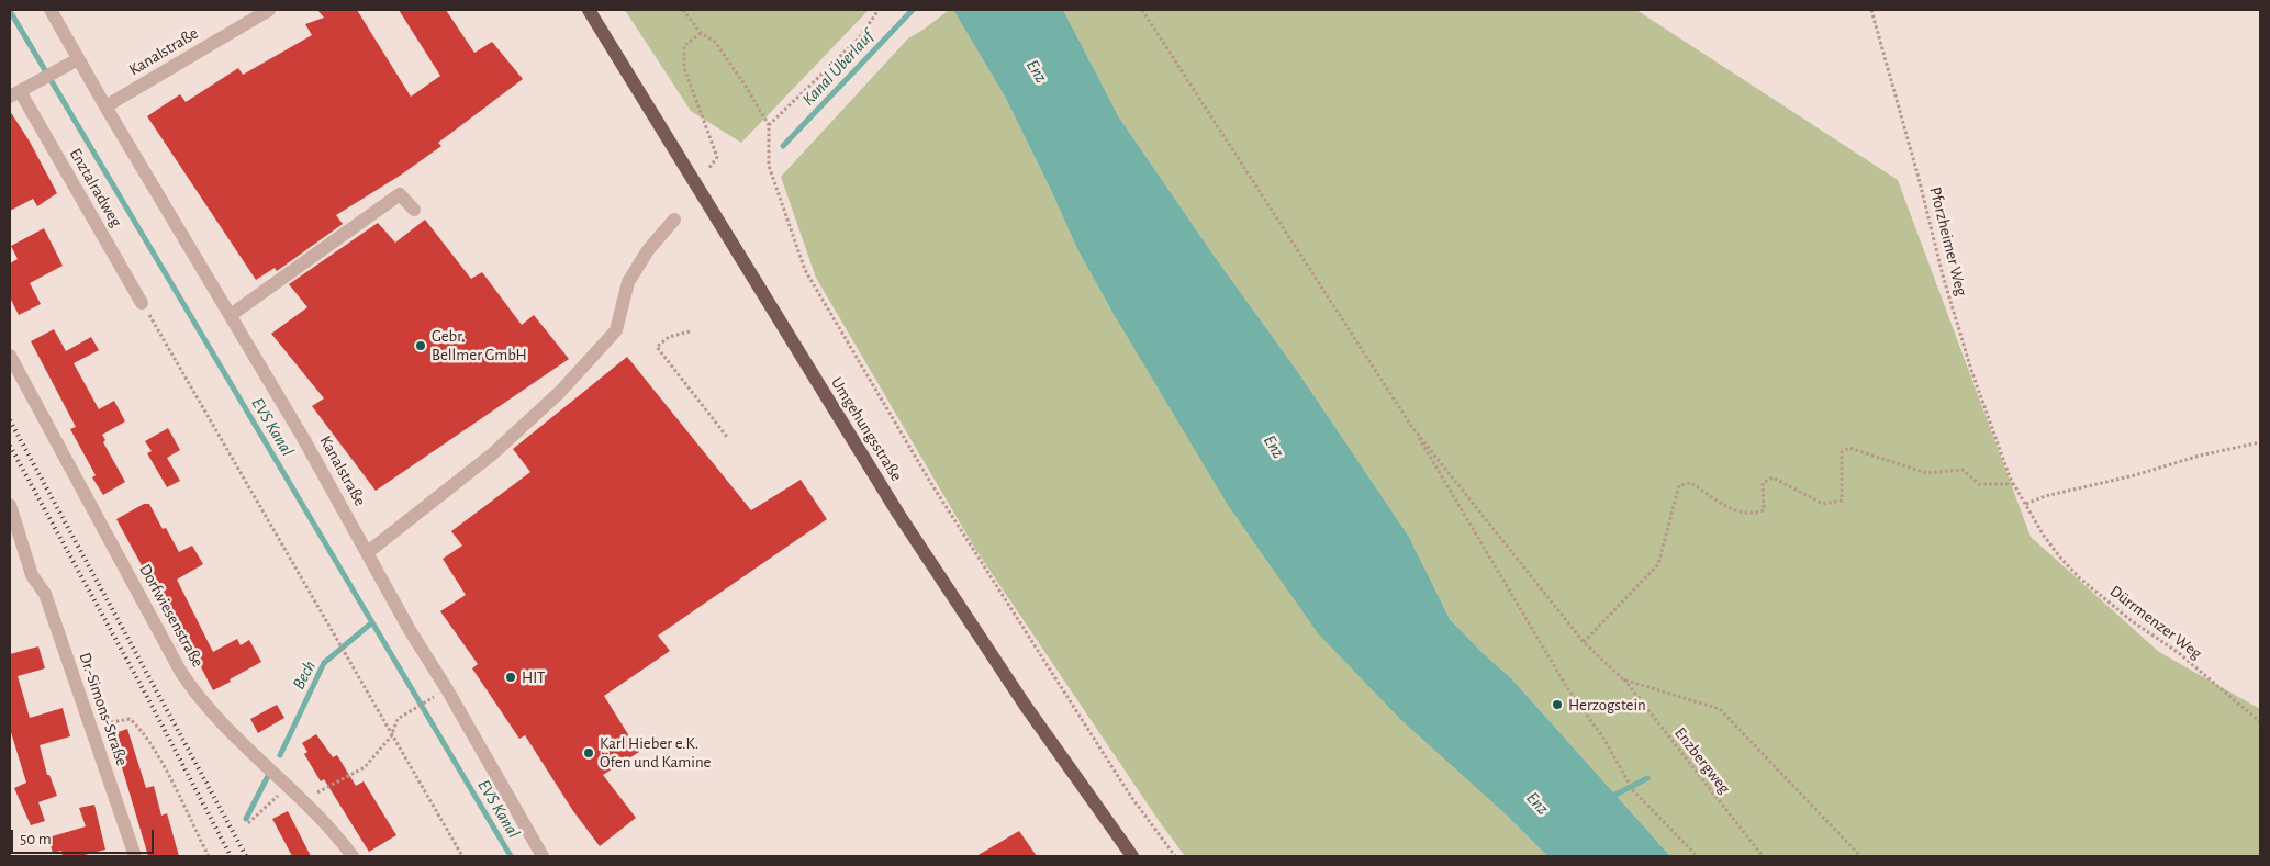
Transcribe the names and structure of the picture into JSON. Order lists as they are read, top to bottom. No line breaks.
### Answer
{"streets":{"main road":["Umgehungsstraße"],"street":["Kanalstraße","Enztalradweg","Dorfwiesenstraße","Dr.-Simons-Straße"],"path":["Pforzheimer Weg","Dürrmenzer Weg","Enzbergweg"]},"crossings":[["Pforzheimer Weg","Dürrmenzer Weg"]],"water":["Kanal Überlauf","Enz","EVS Kanal","Bech"],"places":["Gebr. Bellmer GmbH","HIT","Herzogstein","Karl Hieber e.K. Öfen und Kamine"],"scale_bar":"50 m"}
